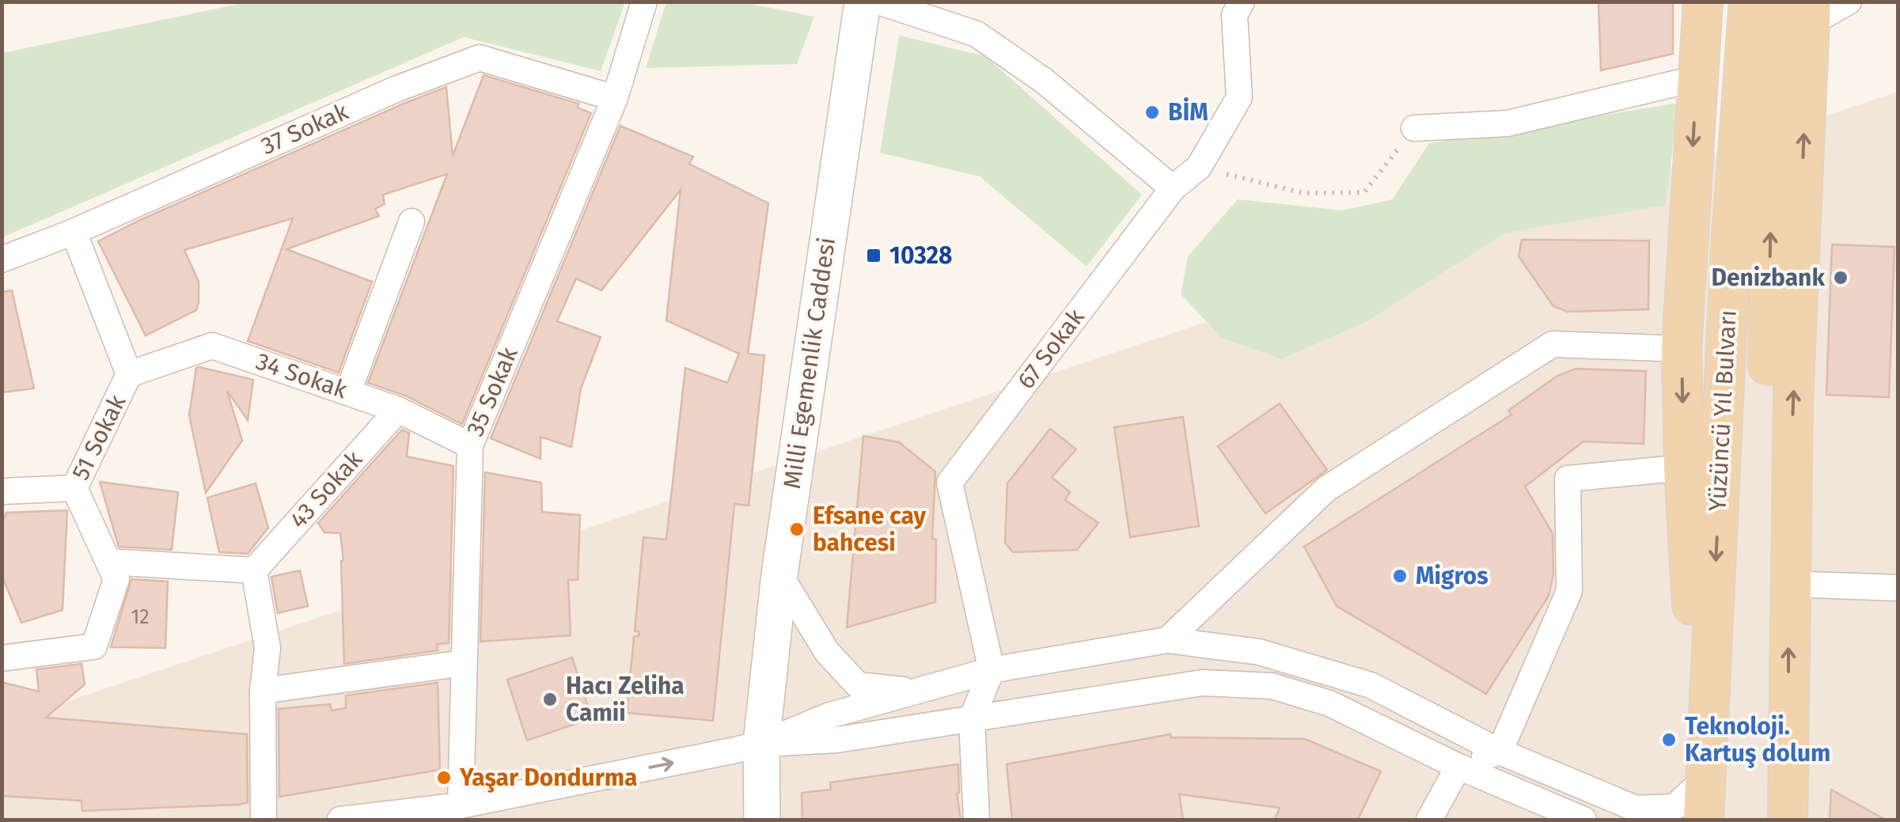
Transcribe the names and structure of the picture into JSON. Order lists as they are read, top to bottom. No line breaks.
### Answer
{"streets":{"main road":["Yüzüncü Yıl Bulvarı"],"street":["37 Sokak","67 Sokak","Milli Egemenlik Caddesi","34 Sokak","35 Sokak","51 Sokak","43 Sokak"]},"crossings":[["37 Sokak","35 Sokak"],["37 Sokak","51 Sokak"],["34 Sokak","35 Sokak"],["34 Sokak","51 Sokak"],["34 Sokak","43 Sokak"]],"places":{"other":["BİM","Denizbank","Efsane cay bahcesi","Migros","Hacı Zeliha Camii","Teknoloji. Kartuş dolum","Yaşar Dondurma"],"transit":["10328"]},"house_numbers":["12"]}
